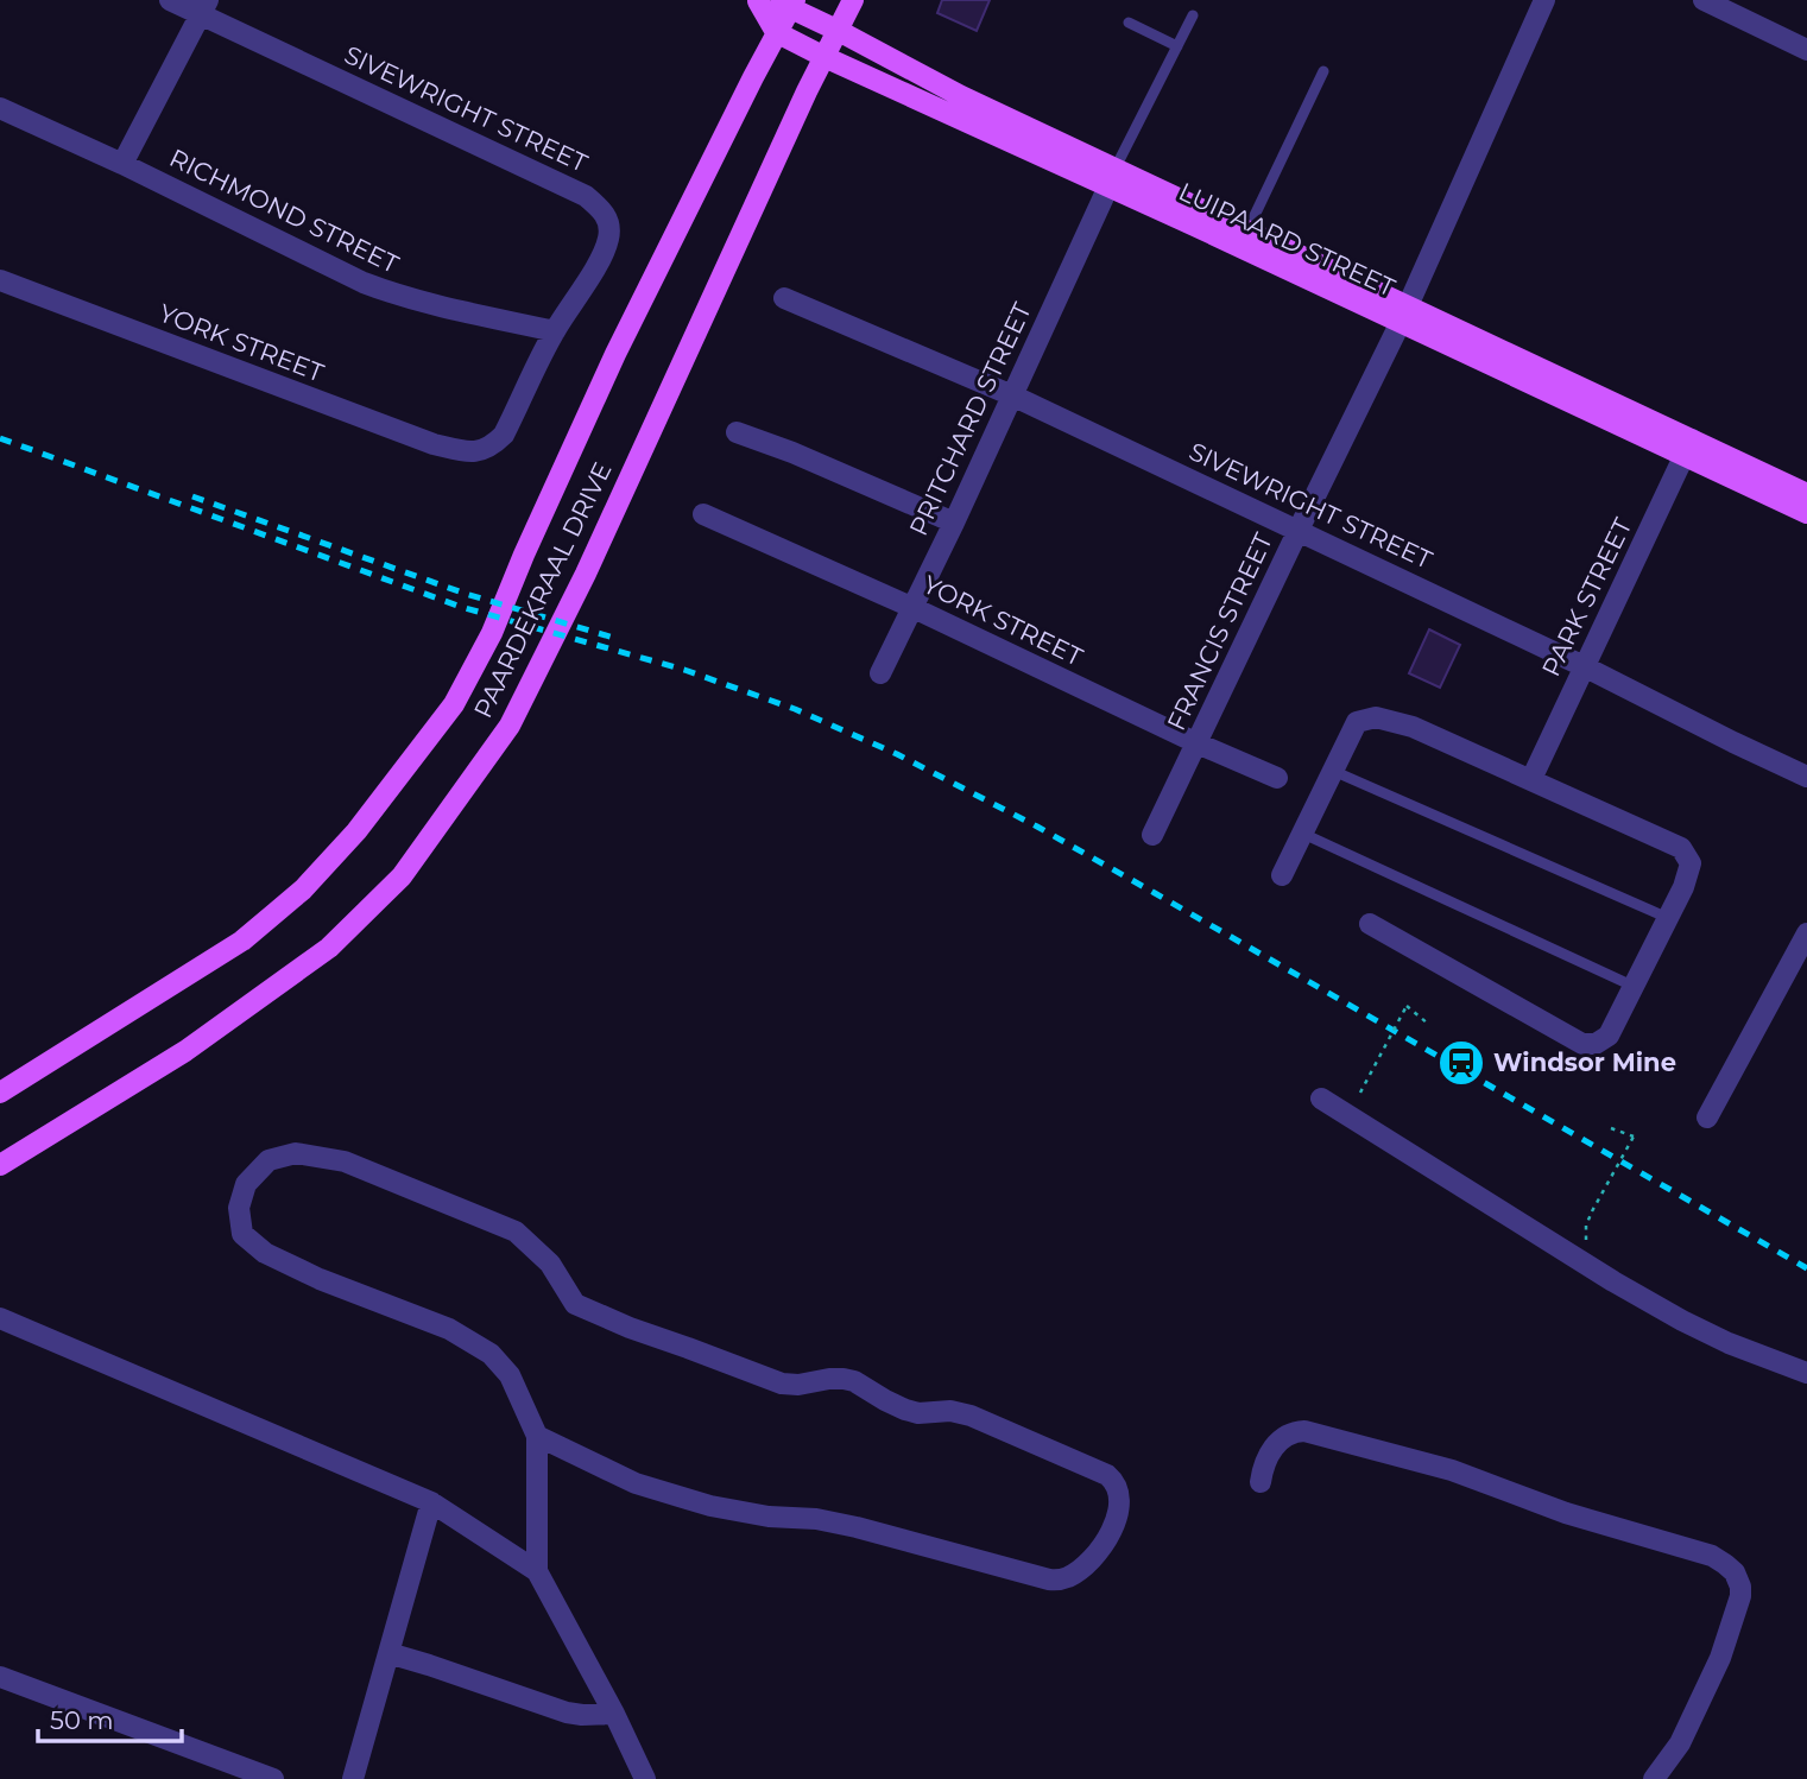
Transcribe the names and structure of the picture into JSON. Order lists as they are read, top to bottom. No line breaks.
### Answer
{"streets":{"main road":["LUIPAARD STREET","PAARDEKRAAL DRIVE"],"street":["SIVEWRIGHT STREET","RICHMOND STREET","YORK STREET","PRITCHARD STREET","PARK STREET","FRANCIS STREET"]},"crossings":[["SIVEWRIGHT STREET","RICHMOND STREET"],["SIVEWRIGHT STREET","YORK STREET"],["SIVEWRIGHT STREET","PRITCHARD STREET"],["SIVEWRIGHT STREET","PARK STREET"],["SIVEWRIGHT STREET","FRANCIS STREET"],["LUIPAARD STREET","PRITCHARD STREET"],["LUIPAARD STREET","PAARDEKRAAL DRIVE"],["LUIPAARD STREET","PARK STREET"],["LUIPAARD STREET","FRANCIS STREET"],["YORK STREET","PRITCHARD STREET"],["YORK STREET","FRANCIS STREET"]],"places":{"station":["Windsor Mine"]},"scale_bar":"50 m"}
